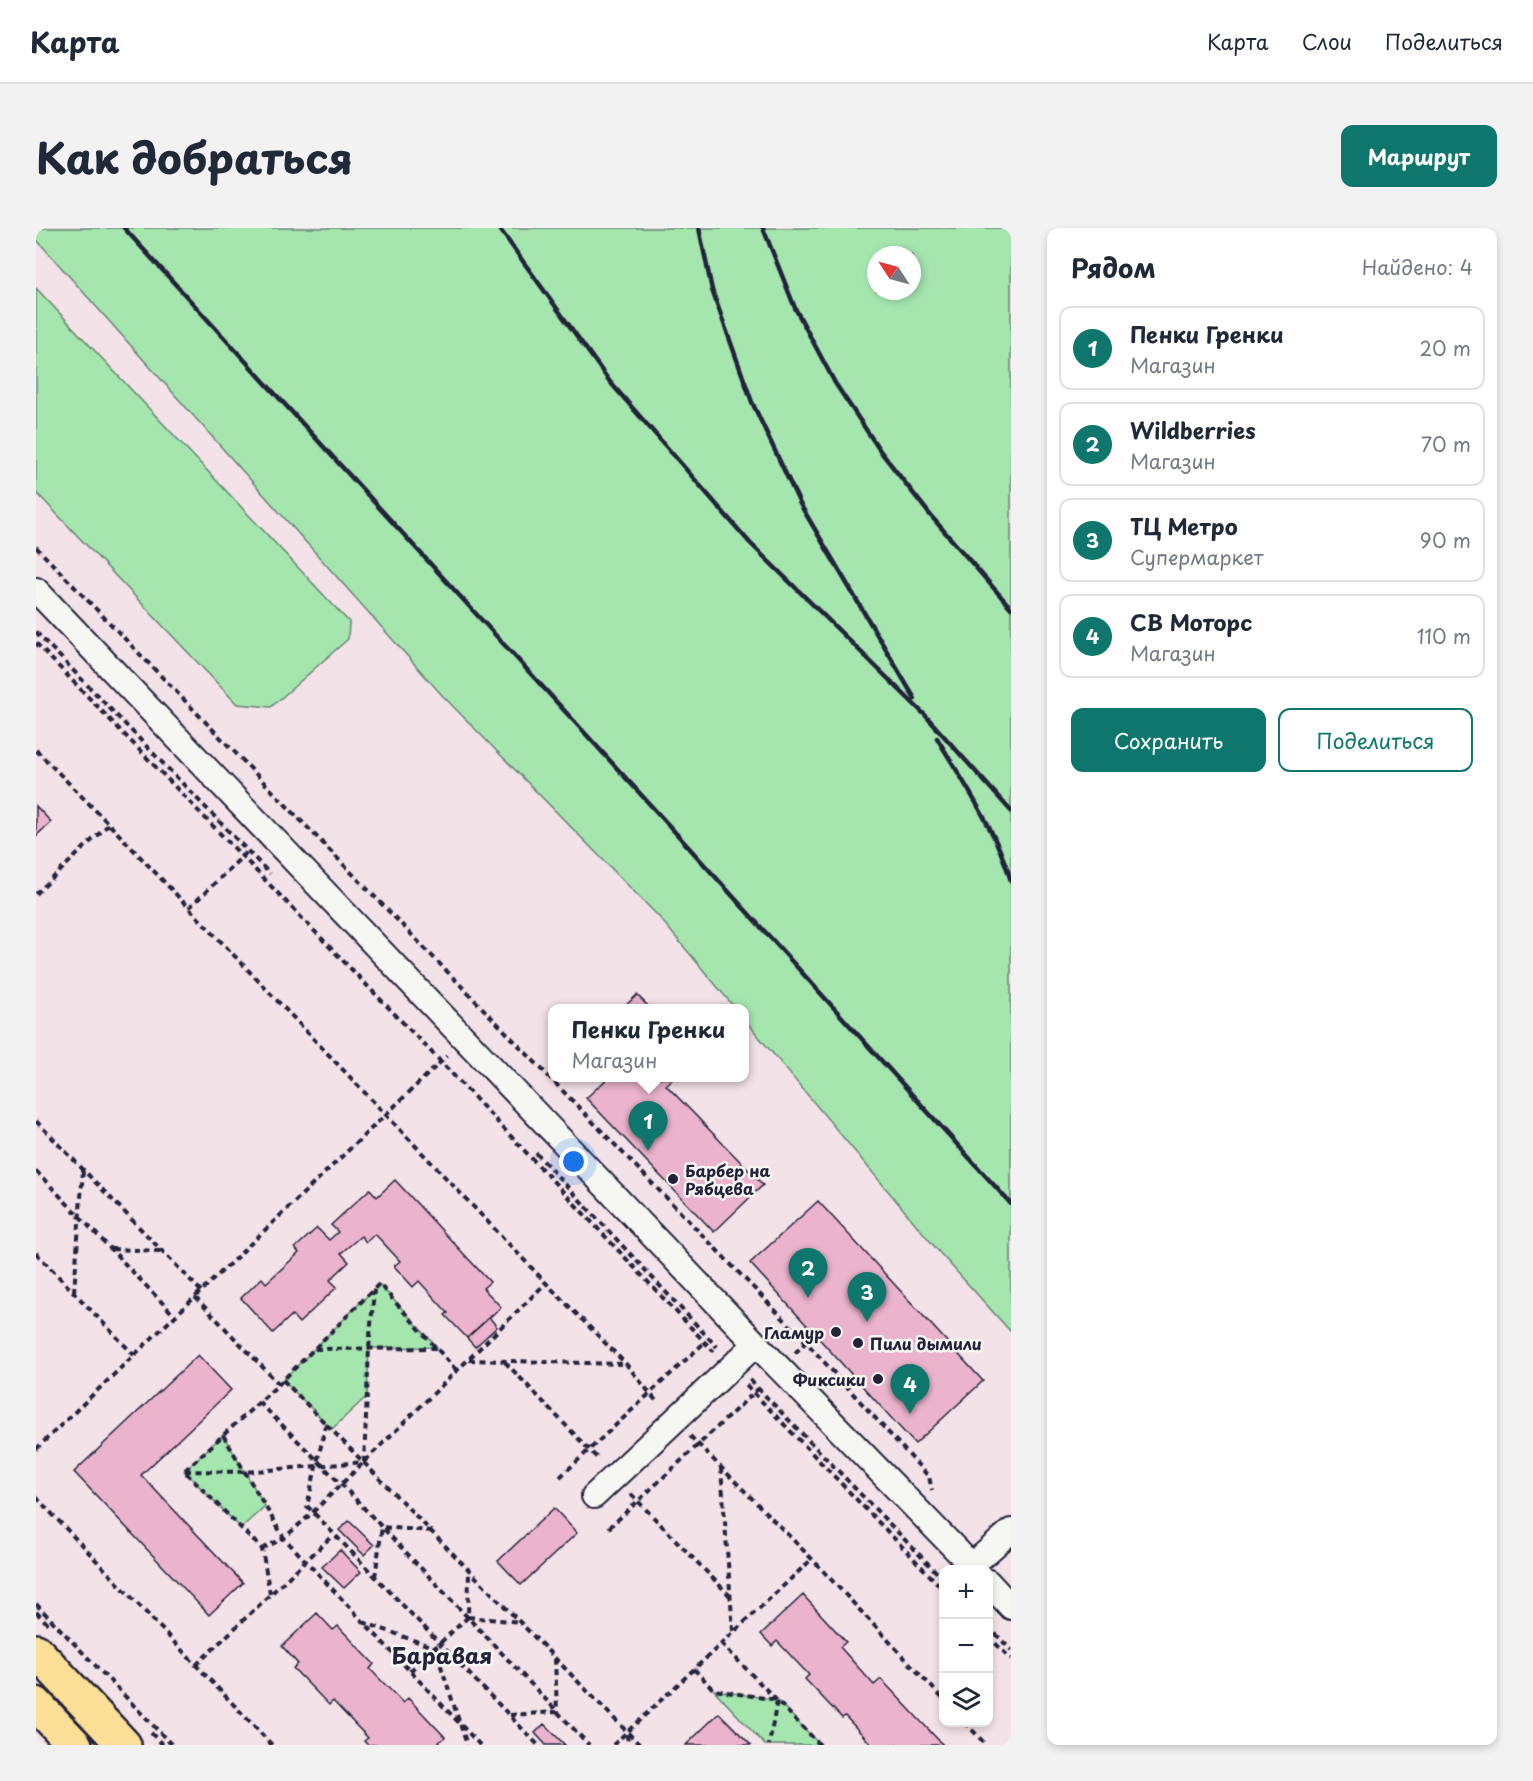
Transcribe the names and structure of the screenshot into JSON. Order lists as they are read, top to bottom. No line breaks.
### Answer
{"districts":["Баравая"],"places":["Барбер на Рябцева","Гламур","Пили дымили","Фиксики"],"north":"top left","page":{"header":"Карта","nav":["Карта","Слои","Поделиться"],"title":"Как добраться","buttons":["Маршрут",["Сохранить","Поделиться"]],"heading":["Рядом","Найдено: 4"],"list":[{"mark":"1","name":"Пенки Гренки","note":"Магазин","value":"20 m"},{"mark":"2","name":"Wildberries","note":"Магазин","value":"70 m"},{"mark":"3","name":"ТЦ Метро","note":"Супермаркет","value":"90 m"},{"mark":"4","name":"СВ Моторс","note":"Магазин","value":"110 m"}],"popup":["Пенки Гренки","Магазин"],"pins":["1","2","3","4"],"map_buttons":["+","−"]}}
